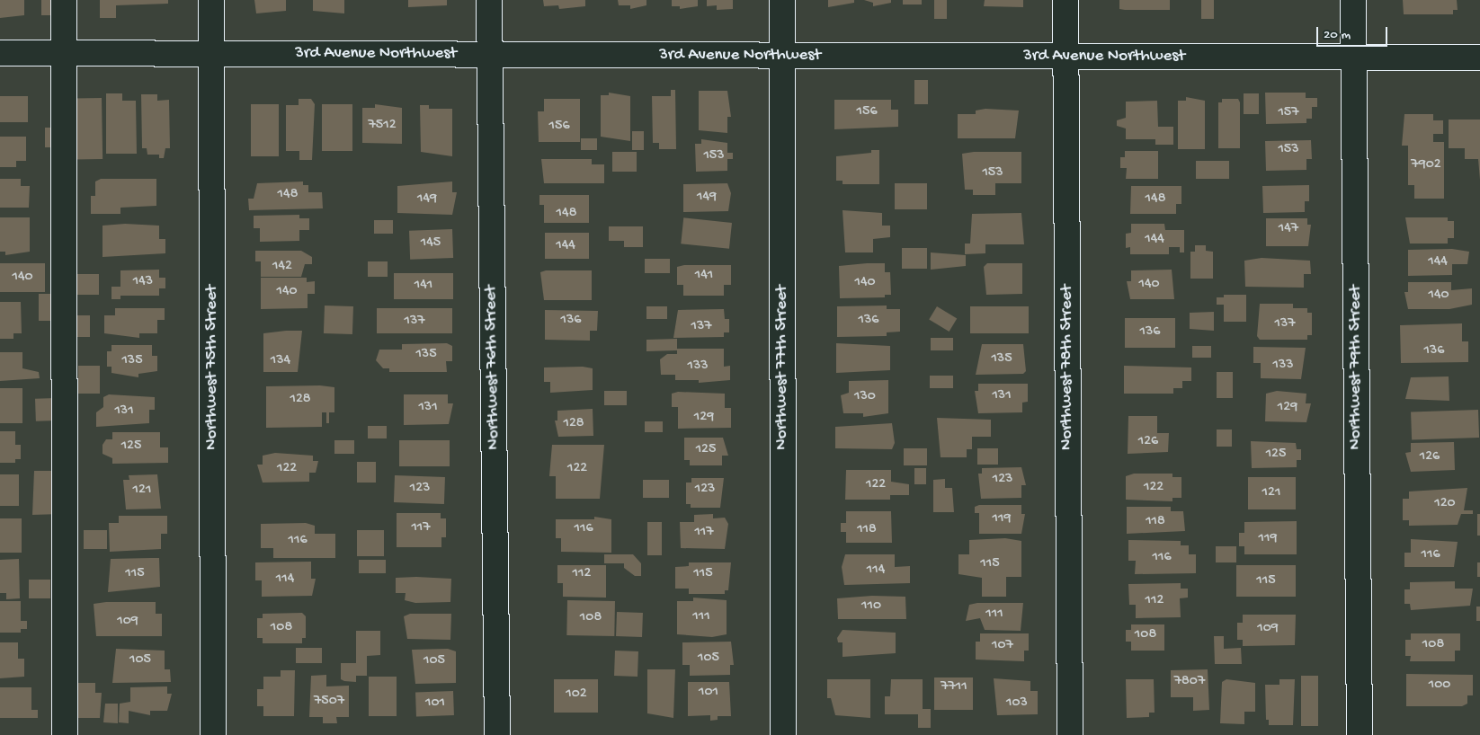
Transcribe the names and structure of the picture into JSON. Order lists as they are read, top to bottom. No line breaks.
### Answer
{"streets":{"street":["3rd Avenue Northwest","Northwest 75th Street","Northwest 76th Street","Northwest 77th Street","Northwest 78th Street","Northwest 79th Street"]},"crossings":[["3rd Avenue Northwest","Northwest 75th Street"],["3rd Avenue Northwest","Northwest 76th Street"],["3rd Avenue Northwest","Northwest 77th Street"],["3rd Avenue Northwest","Northwest 78th Street"],["3rd Avenue Northwest","Northwest 79th Street"]],"house_numbers":["156","157","7512","156","153","153","7902","153","148","149","149","148","148","147","144","145","144","144","142","141","140","143","140","140","141","140","140","136","136","137","137","137","136","136","135","135","135","134","133","133","131","130","128","131","129","131","129","128","126","125","125","125","126","122","122","123","122","122","123","123","121","121","120","119","118","117","116","118","117","119","116","116","116","115","114","115","112","115","114","115","112","110","111","111","108","109","108","109","108","108","107","105","105","105","7807","100","7711","101","102","7507","101","103"],"scale_bar":"20 m"}
